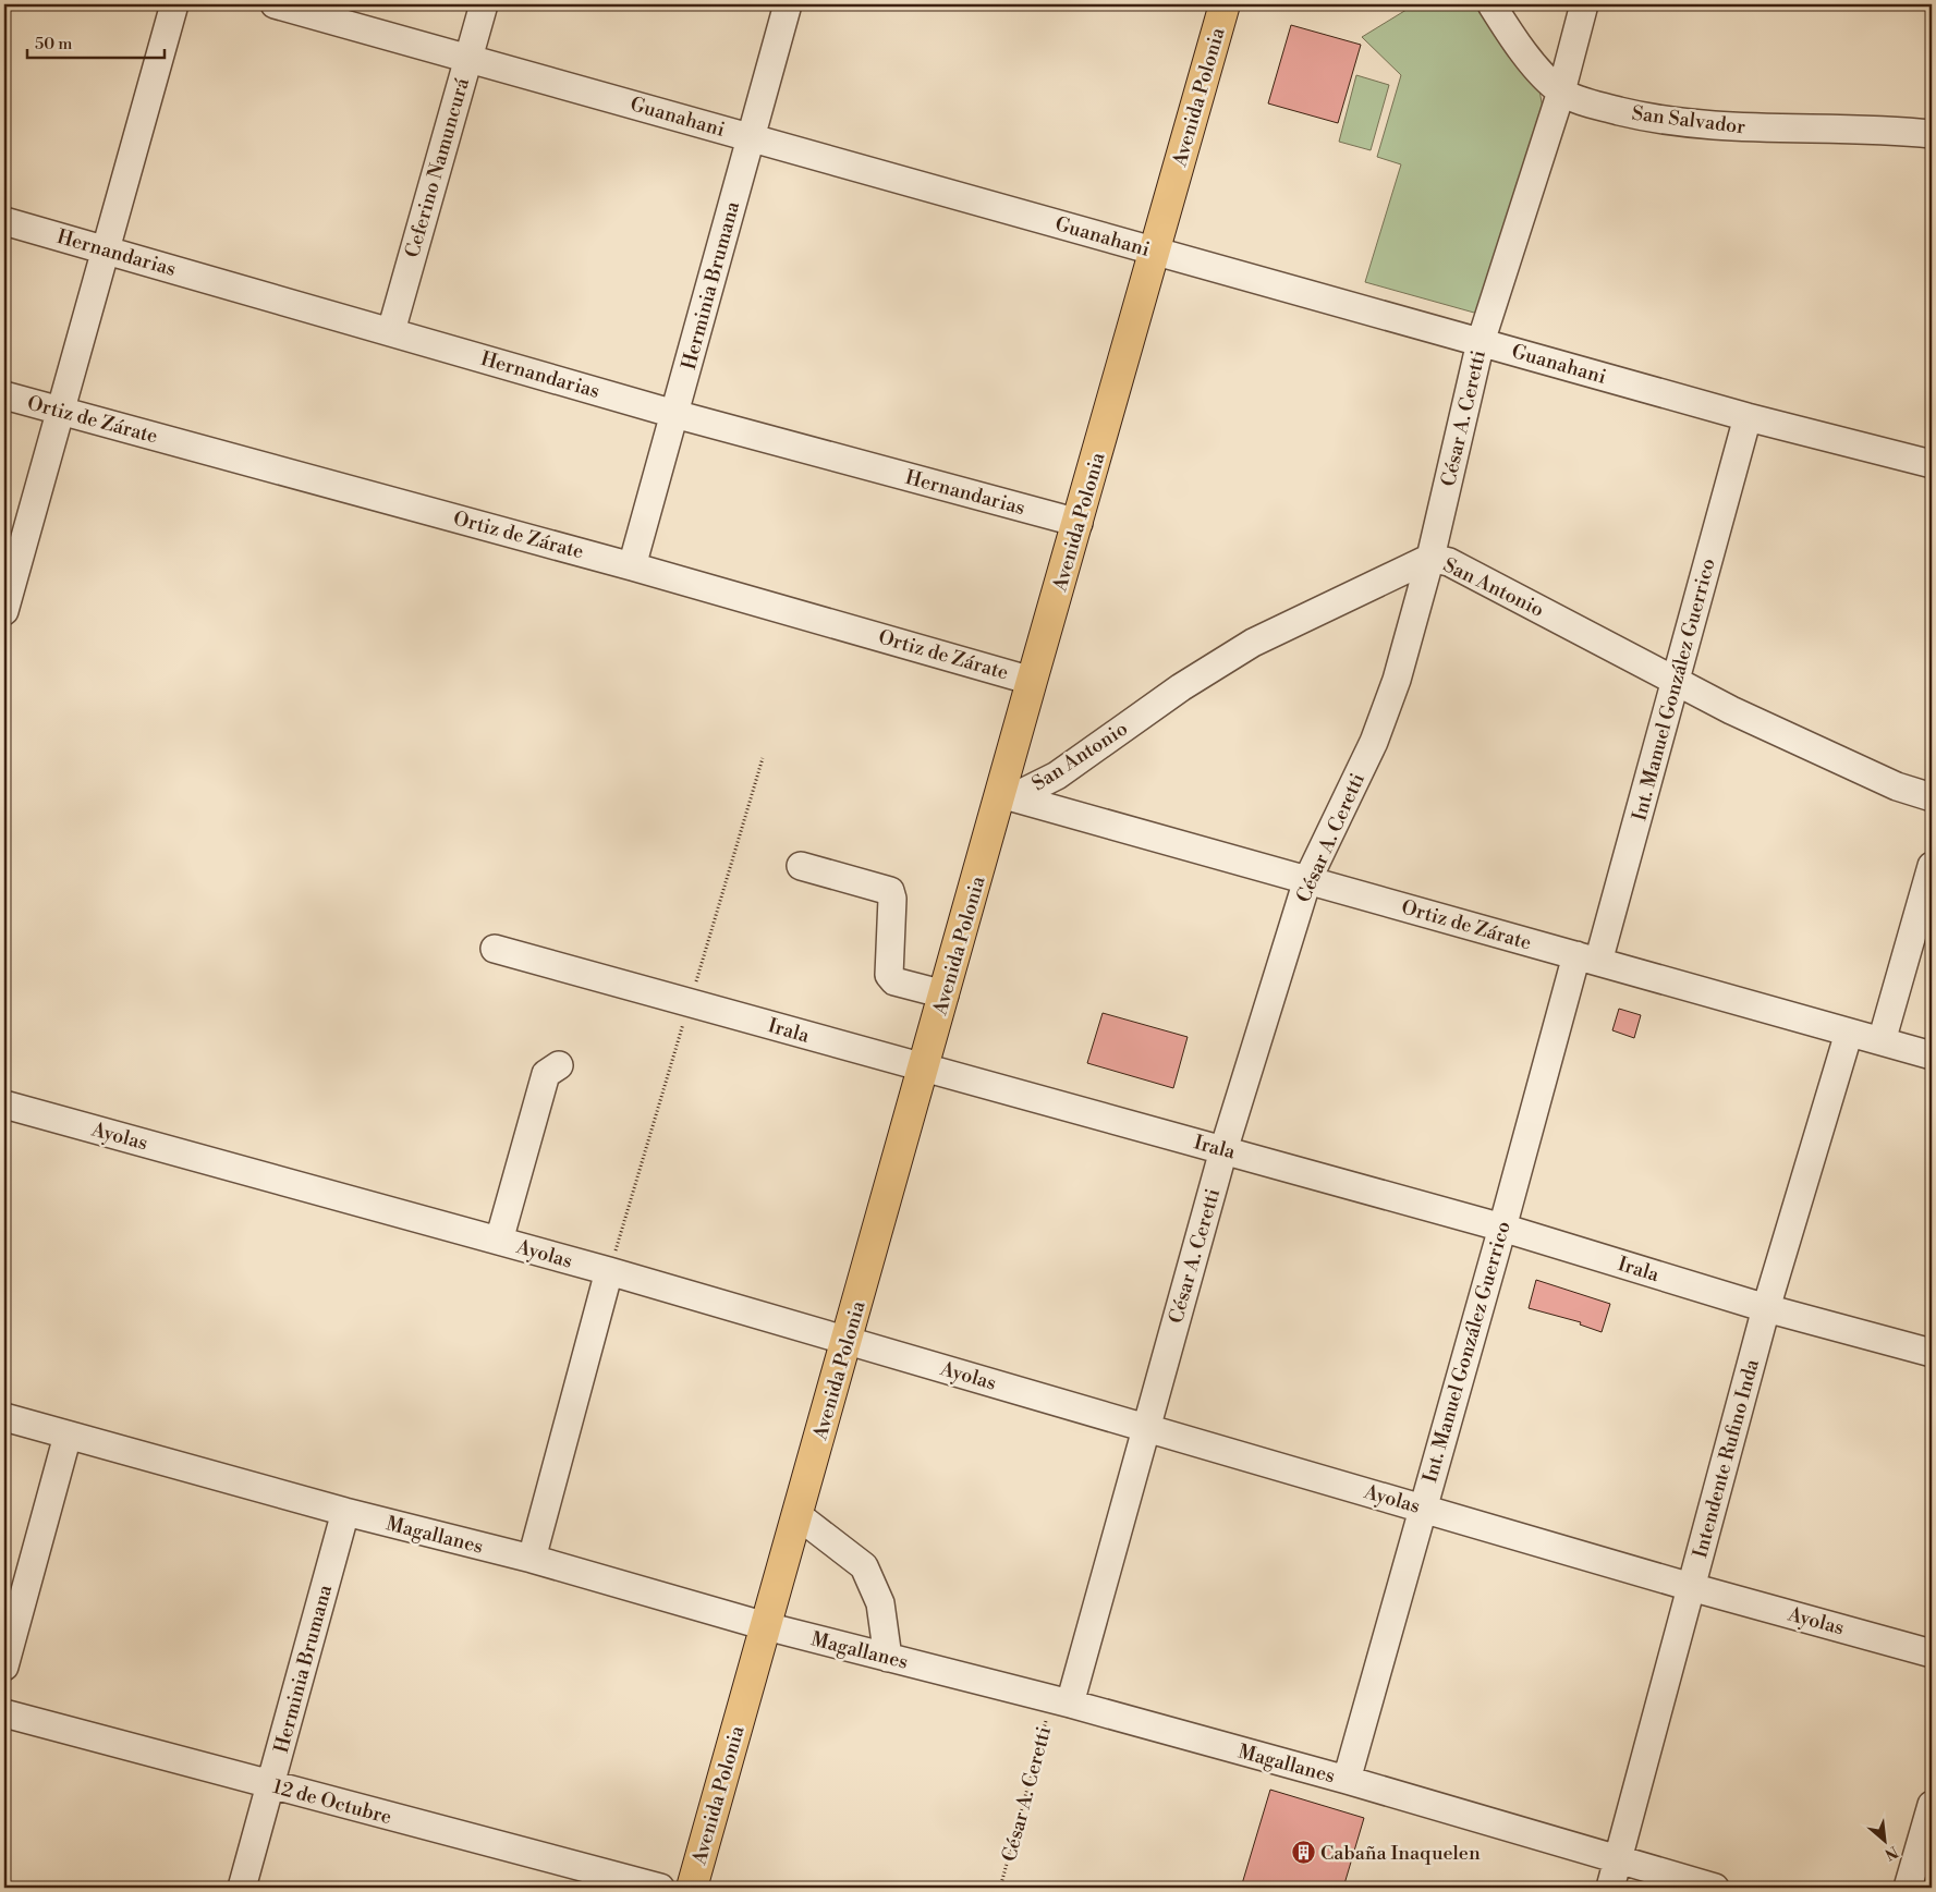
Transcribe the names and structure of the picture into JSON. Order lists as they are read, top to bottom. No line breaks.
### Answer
{"streets":{"main road":["Avenida Polonia"],"street":["Guanahani","San Salvador","Ceferino Namuncurá","Hernandarias","Herminia Brumana","César A. Ceretti","Ortiz de Zárate","San Antonio","Int. Manuel González Guerrico","Irala","Ayolas","Intendente Rufino Inda","Magallanes","12 de Octubre"]},"crossings":[["Avenida Polonia","Guanahani"],["Avenida Polonia","Hernandarias"],["Avenida Polonia","Ortiz de Zárate"],["Avenida Polonia","San Antonio"],["Avenida Polonia","Irala"],["Avenida Polonia","Ayolas"],["Avenida Polonia","Magallanes"],["Guanahani","Ceferino Namuncurá"],["Guanahani","Herminia Brumana"],["Guanahani","César A. Ceretti"],["Guanahani","Int. Manuel González Guerrico"],["San Salvador","César A. Ceretti"],["Ceferino Namuncurá","Hernandarias"],["Hernandarias","Herminia Brumana"],["Herminia Brumana","Ortiz de Zárate"],["Herminia Brumana","Magallanes"],["Herminia Brumana","12 de Octubre"],["César A. Ceretti","Ortiz de Zárate"],["César A. Ceretti","San Antonio"],["César A. Ceretti","Irala"],["César A. Ceretti","Ayolas"],["César A. Ceretti","Magallanes"],["Ortiz de Zárate","San Antonio"],["Ortiz de Zárate","Int. Manuel González Guerrico"],["Ortiz de Zárate","Intendente Rufino Inda"],["San Antonio","Int. Manuel González Guerrico"],["Int. Manuel González Guerrico","Irala"],["Int. Manuel González Guerrico","Ayolas"],["Int. Manuel González Guerrico","Magallanes"],["Irala","Intendente Rufino Inda"],["Ayolas","Intendente Rufino Inda"],["Intendente Rufino Inda","Magallanes"]],"places":{"building":["Cabaña Inaquelen"]},"scale_bar":"50 m","north":"bottom right"}
